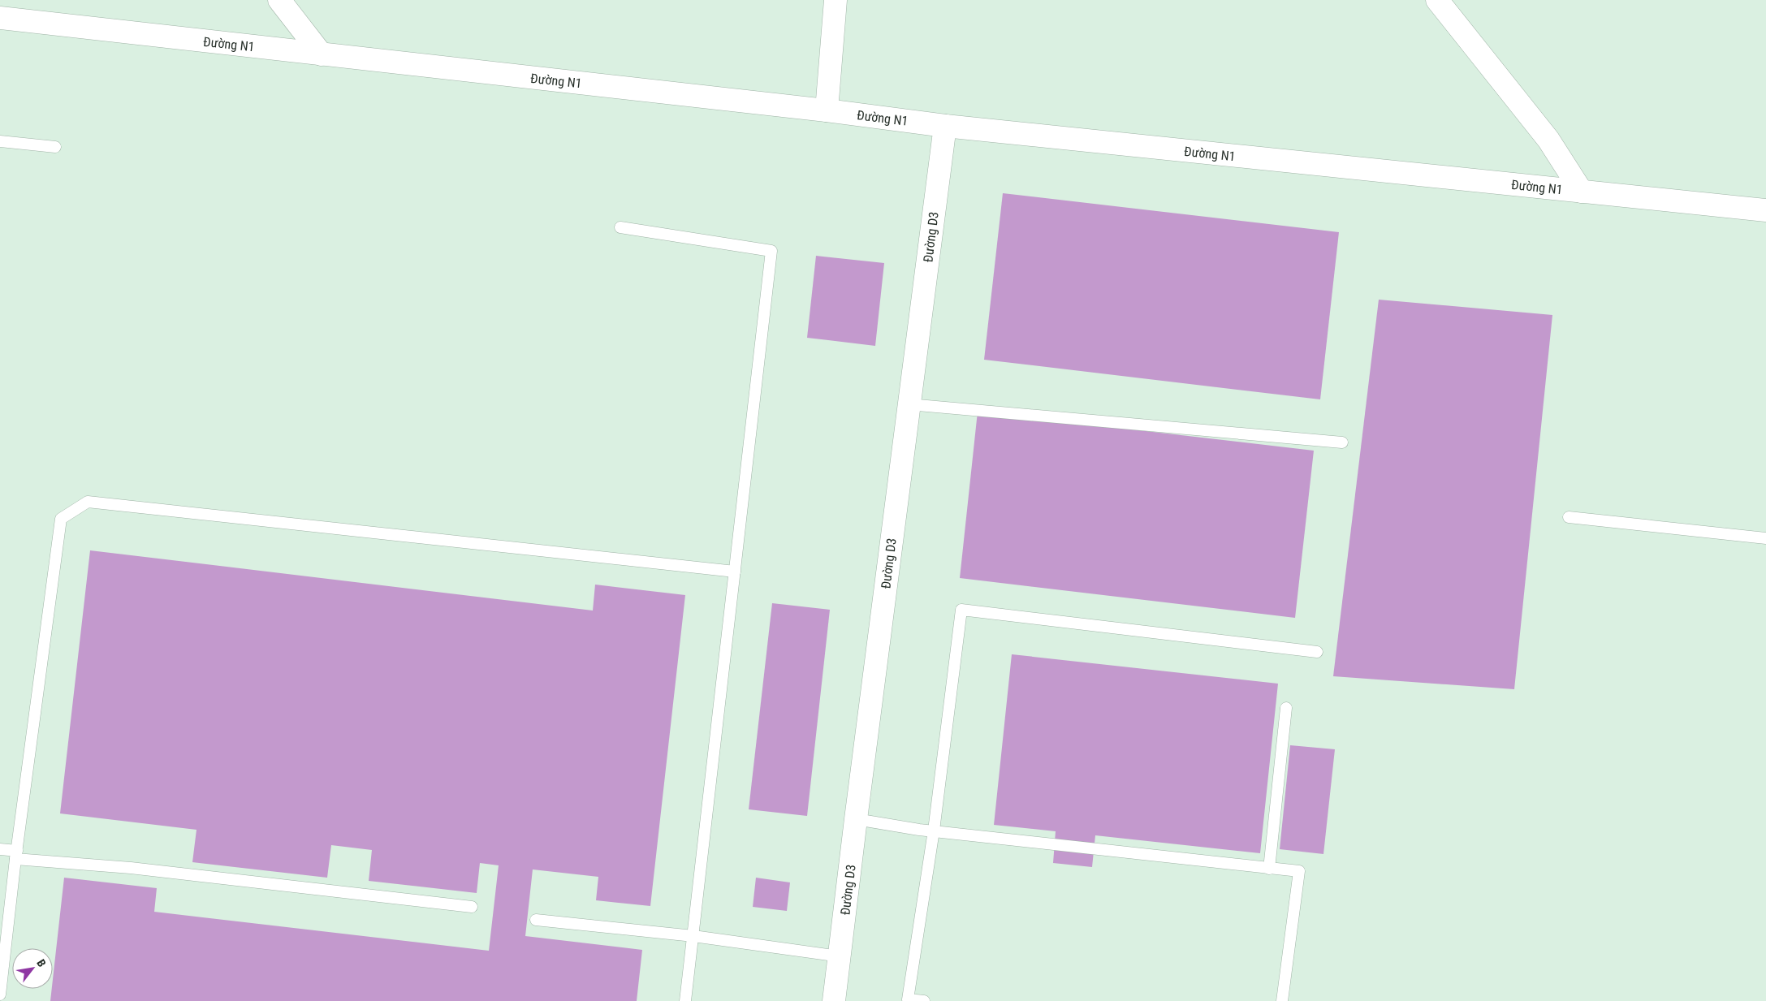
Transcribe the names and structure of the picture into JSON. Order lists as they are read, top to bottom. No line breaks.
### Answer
{"streets":{"street":["Đường N1","Đường D3"]},"crossings":[["Đường N1","Đường D3"]],"north":"top right"}
